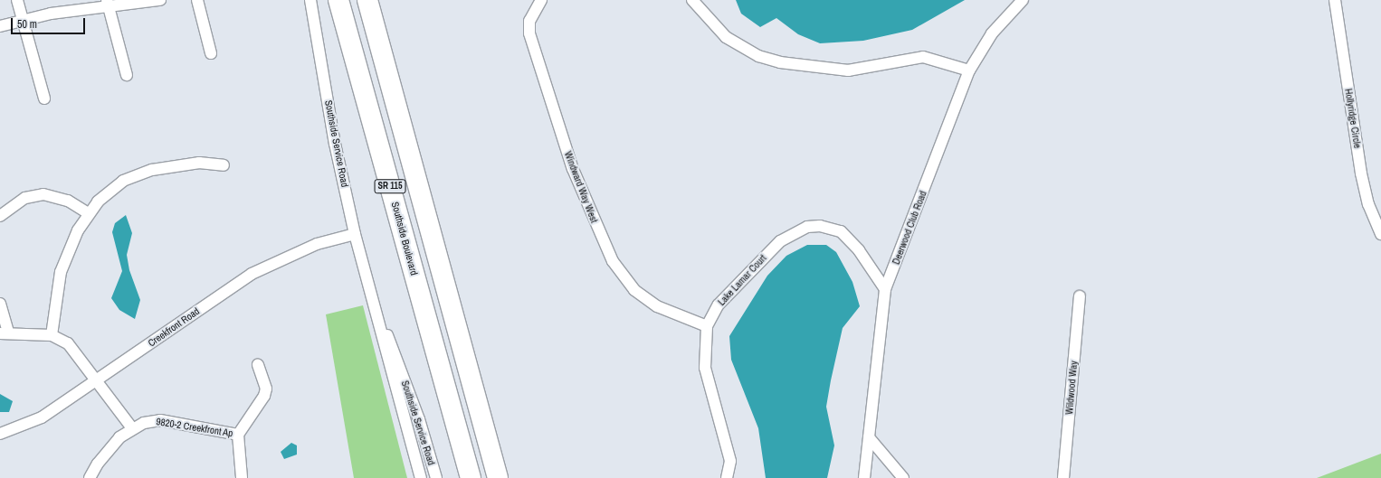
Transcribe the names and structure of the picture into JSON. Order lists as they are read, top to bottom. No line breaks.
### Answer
{"streets":{"highway":["SR 115","Southside Boulevard"],"street":["Hollyridge Circle","Southside Service Road","Windward Way West","Deerwood Club Road","Lake Lamar Court","Creekfront Road","Wildwood Way","9820-2 Creekfront Ap"]},"crossings":[["Southside Service Road","Creekfront Road"],["Windward Way West","Lake Lamar Court"],["Deerwood Club Road","Lake Lamar Court"]],"scale_bar":"50 m"}
